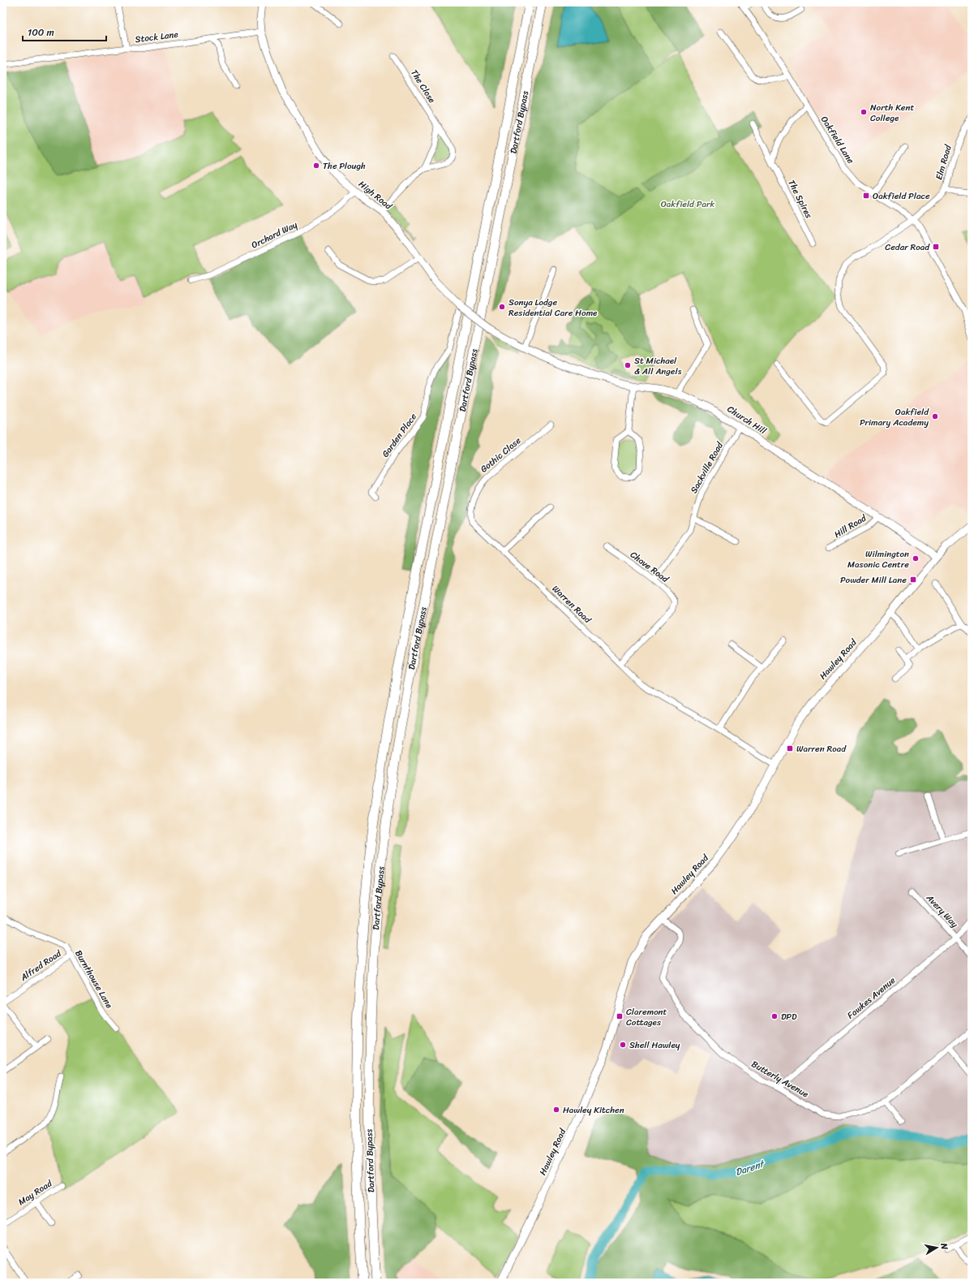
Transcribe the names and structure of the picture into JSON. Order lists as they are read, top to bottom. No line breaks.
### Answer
{"streets":{"highway":["Dartford Bypass"],"main road":["High Road","Church Hill","Hawley Road"],"street":["Stock Lane","The Close","Oakfield Lane","Elm Road","The Spires","Orchard Way","Garden Place","Gothic Close","Sackville Road","Hill Road","Chave Road","Warren Road","Avery Way","Alfred Road","Burnthouse Lane","Fawkes Avenue","Butterly Avenue","May Road"]},"crossings":[["Stock Lane","High Road"],["The Close","High Road"],["Oakfield Lane","Elm Road"],["High Road","Orchard Way"],["High Road","Church Hill"],["High Road","Garden Place"],["Church Hill","Sackville Road"],["Church Hill","Hill Road"],["Church Hill","Hawley Road"],["Gothic Close","Warren Road"],["Sackville Road","Chave Road"],["Chave Road","Warren Road"],["Warren Road","Hawley Road"],["Hawley Road","Butterly Avenue"],["Avery Way","Fawkes Avenue"],["Alfred Road","Burnthouse Lane"],["Fawkes Avenue","Butterly Avenue"]],"water":["Darent"],"parks":["Oakfield Park"],"places":{"other":["North Kent College","The Plough","Sonya Lodge Residential Care Home","St Michael & All Angels","Oakfield Primary Academy","Wilmington Masonic Centre","DPD","Shell Hawley","Hawley Kitchen"],"transit":["Oakfield Place","Cedar Road","Powder Mill Lane","Warren Road","Claremont Cottages"]},"scale_bar":"100 m","north":"right"}
